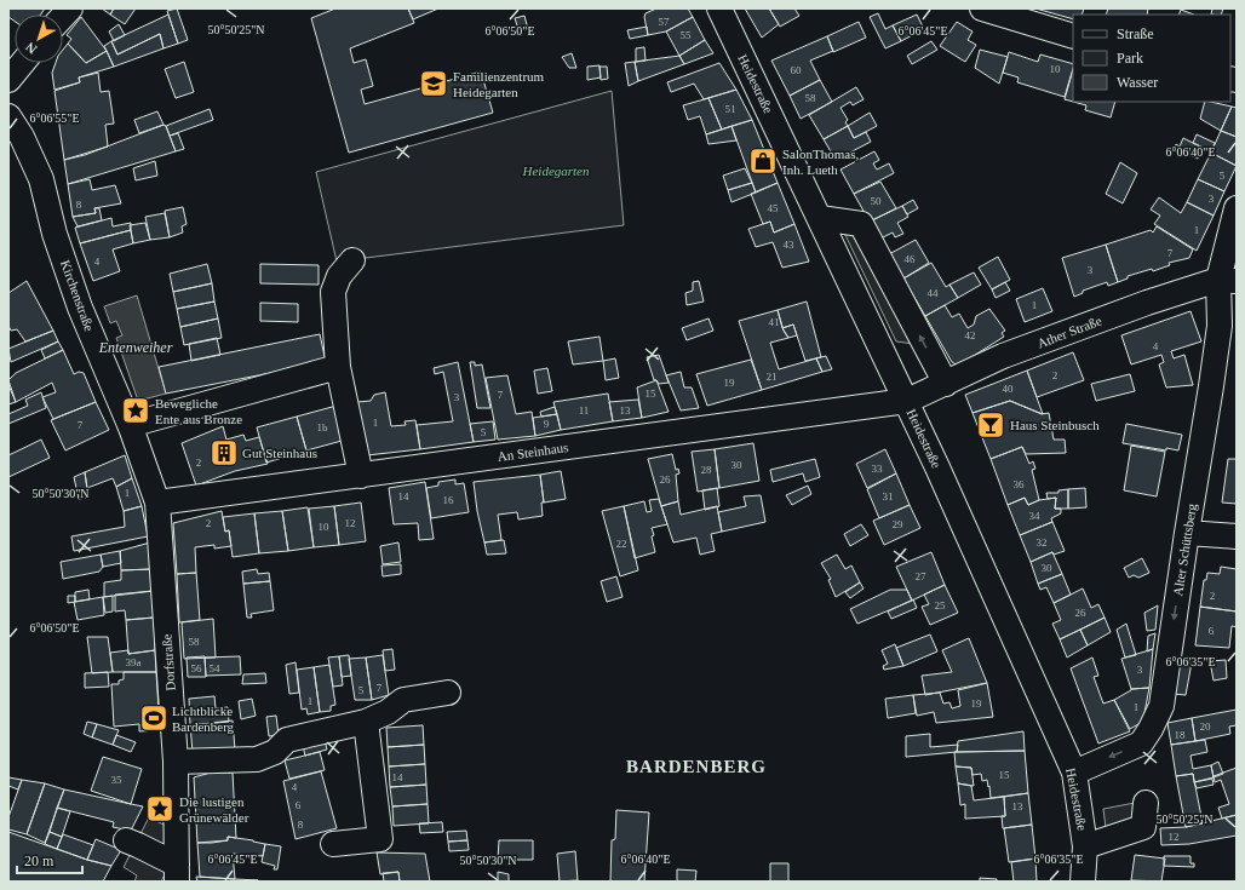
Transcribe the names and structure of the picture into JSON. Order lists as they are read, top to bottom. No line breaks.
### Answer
{"streets":{"street":["Heidestraße","Kirchenstraße","Ather Straße","An Steinhaus","Alter Schüttsberg","Dorfstraße"]},"crossings":[["Heidestraße","Ather Straße"],["Heidestraße","An Steinhaus"],["Heidestraße","Alter Schüttsberg"],["Kirchenstraße","An Steinhaus"],["Kirchenstraße","Dorfstraße"],["Ather Straße","An Steinhaus"],["Ather Straße","Alter Schüttsberg"],["An Steinhaus","Dorfstraße"]],"one_way":["Alter Schüttsberg"],"districts":["BARDENBERG"],"water":["Entenweiher"],"parks":["Heidegarten"],"places":{"school or university":["Familienzentrum Heidegarten"],"shop":["SalonThomas, Inh. Lueth"],"place":["Bewegliche Ente aus Bronze","Die lustigen Grünewälder"],"bar":["Haus Steinbusch"],"building":["Gut Steinhaus"],"sports":["Lichtblicke Bardenberg"]},"house_numbers":["57","55","10","60","58","51","5","3","50","8","45","1","43","7","46","4","3","44","1","41","42","4","2","21","19","40","15","7","3","11","13","1","9","7","1b","5","2","30","33","28","26","36","1","14","31","16","34","2","12","29","10","32","22","30","27","2","25","26","6","58","39a","56","54","3","7","5","1","19","1","20","18","15","14","35","4","6","13","8","12"],"legend":["Straße","Park","Wasser"],"scale_bar":"20 m","north":"bottom left","coordinates":["50°50'25\"N","6°06'50\"E","6°06'45\"E","6°06'55\"E","6°06'40\"E","50°50'30\"N","6°06'35\"E"]}
